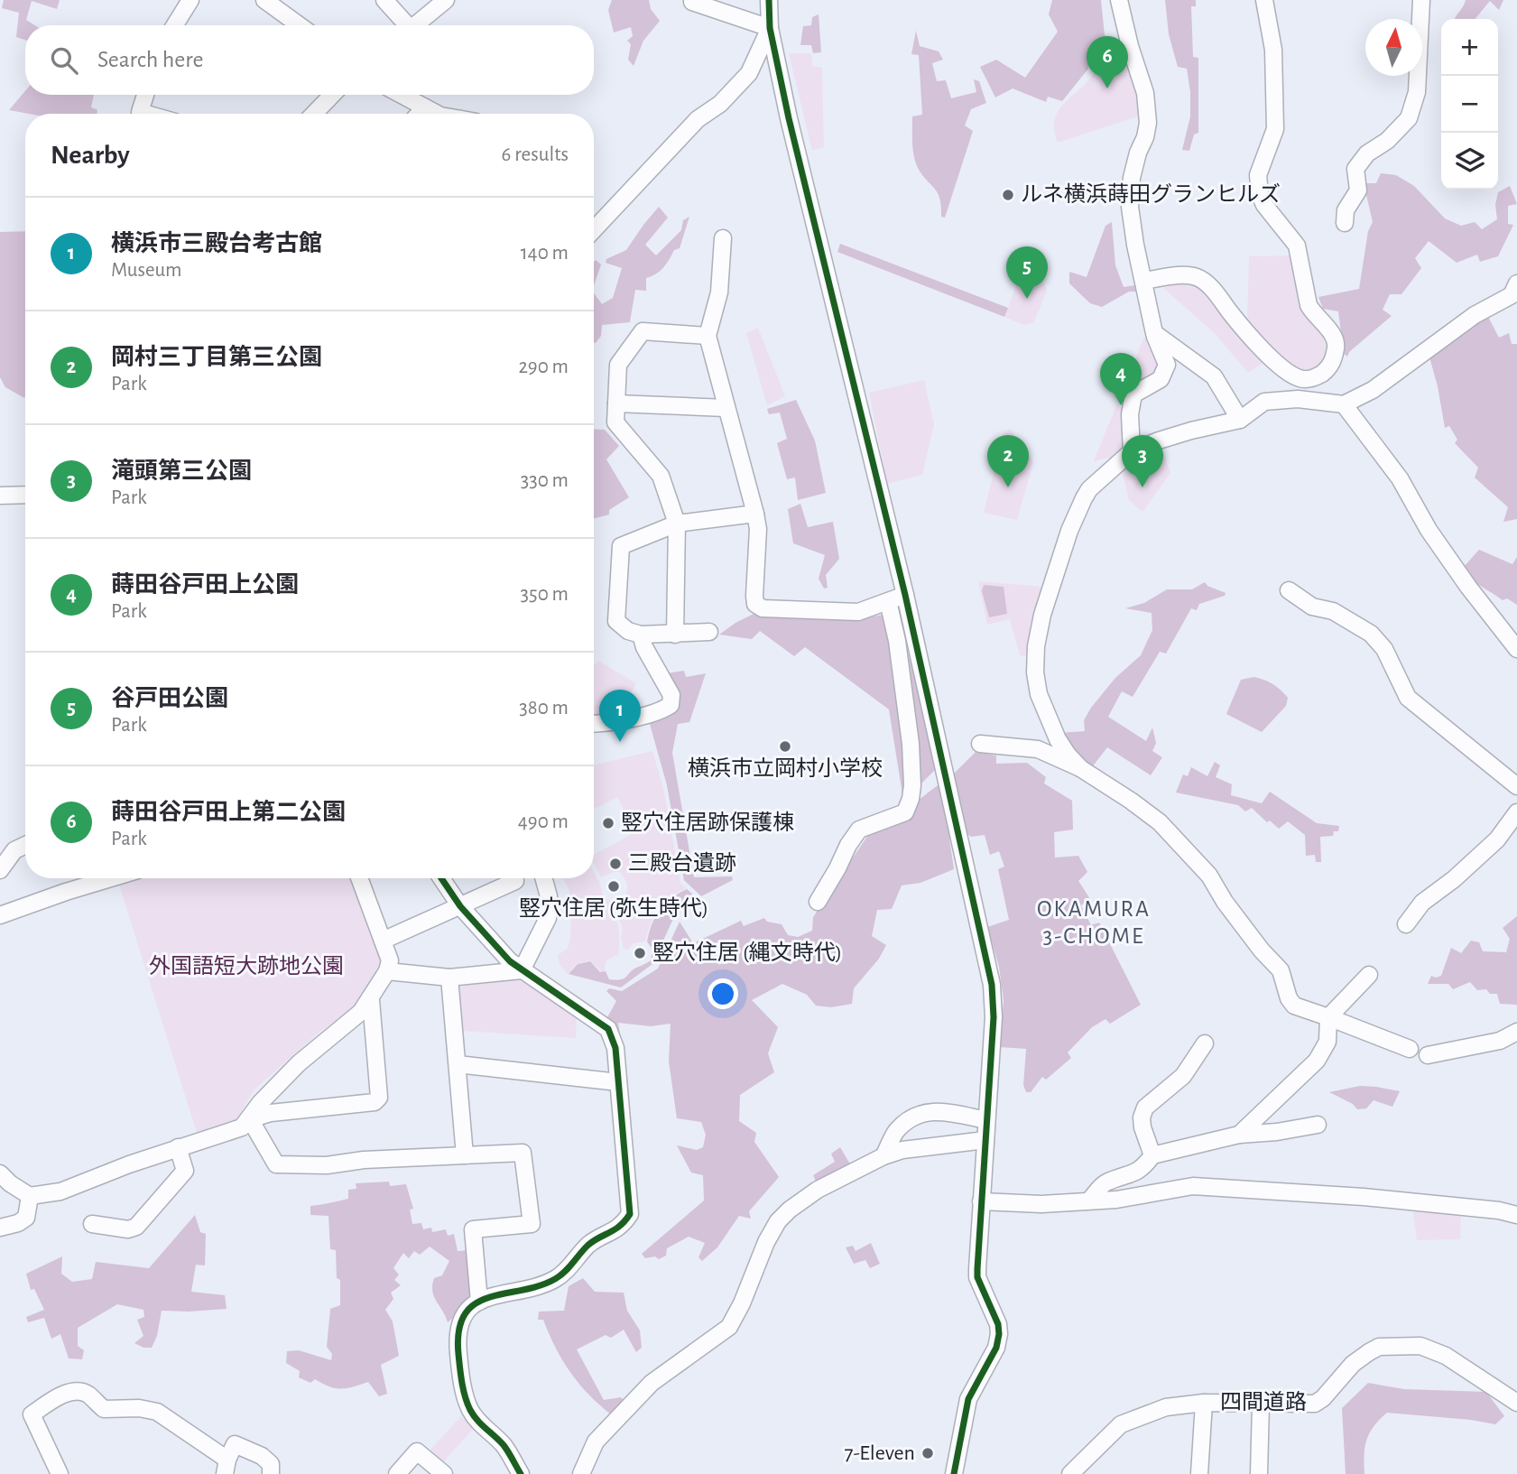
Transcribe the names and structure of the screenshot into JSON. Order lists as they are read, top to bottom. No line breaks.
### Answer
{"streets":{"street":["四間道路"]},"districts":["OKAMURA 3-CHOME"],"parks":["外国語短大跡地公園"],"places":["ルネ横浜蒔田グランヒルズ","横浜市立岡村小学校","竪穴住居跡保護棟","三殿台遺跡","竪穴住居 (弥生時代)","竪穴住居 (縄文時代)","7-Eleven"],"north":"top","page":{"map_buttons":["+","−"],"search":"Search here","pins":["6","5","4","2","3","1"],"heading":["Nearby","6 results"],"list":[{"mark":"1","name":"横浜市三殿台考古館","note":"Museum","value":"140 m"},{"mark":"2","name":"岡村三丁目第三公園","note":"Park","value":"290 m"},{"mark":"3","name":"滝頭第三公園","note":"Park","value":"330 m"},{"mark":"4","name":"蒔田谷戸田上公園","note":"Park","value":"350 m"},{"mark":"5","name":"谷戸田公園","note":"Park","value":"380 m"},{"mark":"6","name":"蒔田谷戸田上第二公園","note":"Park","value":"490 m"}]}}
